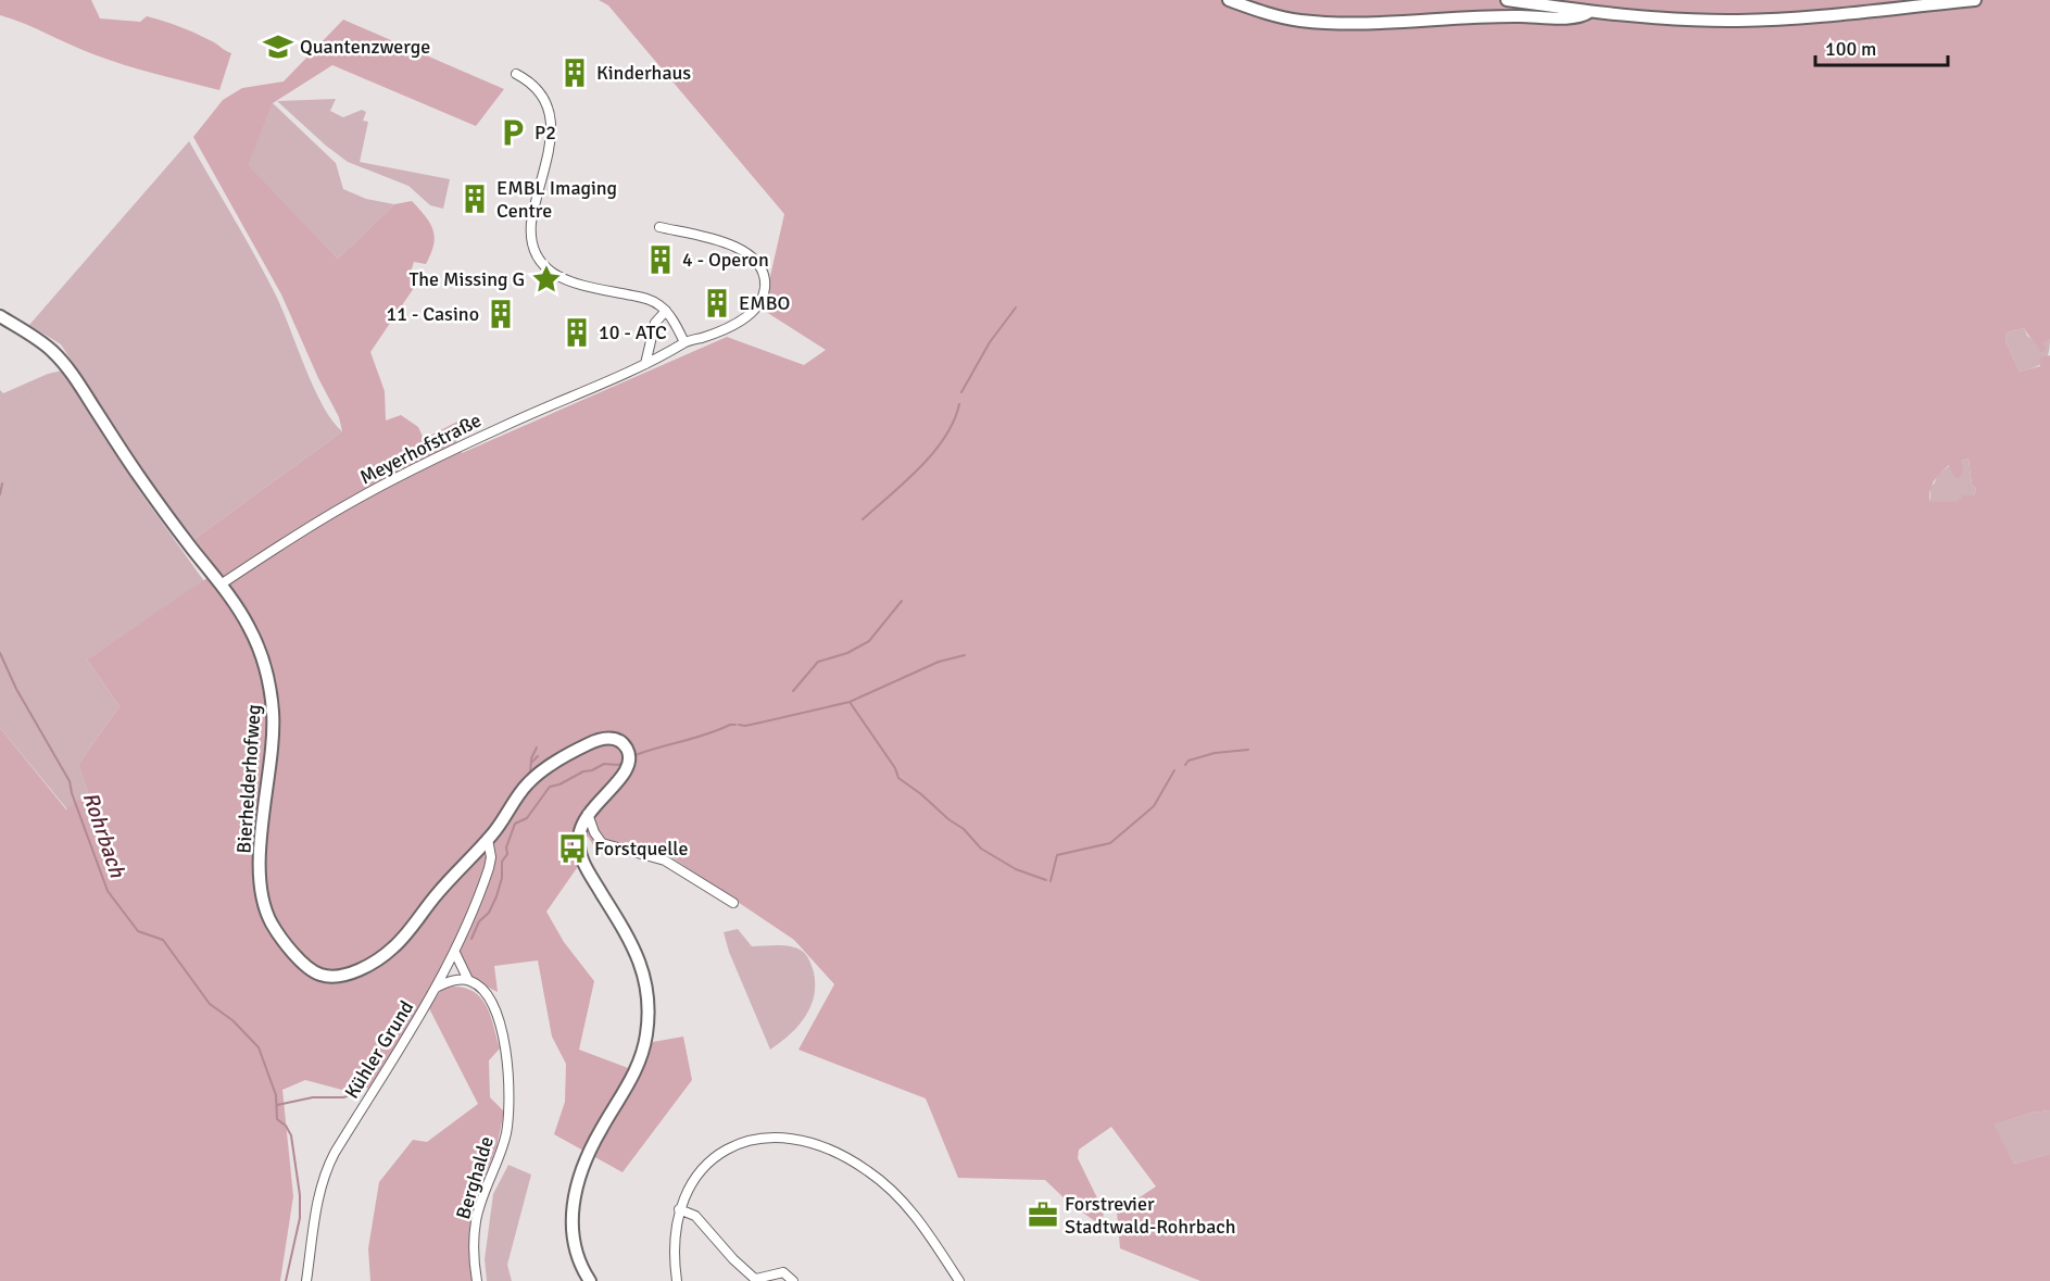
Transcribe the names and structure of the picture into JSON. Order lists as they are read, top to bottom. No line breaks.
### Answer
{"streets":{"street":["Meyerhofstraße","Bierhelderhofweg","Kühler Grund","Berghalde"]},"crossings":[["Meyerhofstraße","Bierhelderhofweg"],["Bierhelderhofweg","Kühler Grund"],["Kühler Grund","Berghalde"]],"water":["Rohrbach"],"places":{"school or university":["Quantenzwerge"],"building":["Kinderhaus","EMBL Imaging Centre","4 - Operon","EMBO","11 - Casino","10 - ATC"],"parking":["P2"],"place":["The Missing G"],"bus stop":["Forstquelle"],"office":["Forstrevier Stadtwald-Rohrbach"]},"scale_bar":"100 m"}
